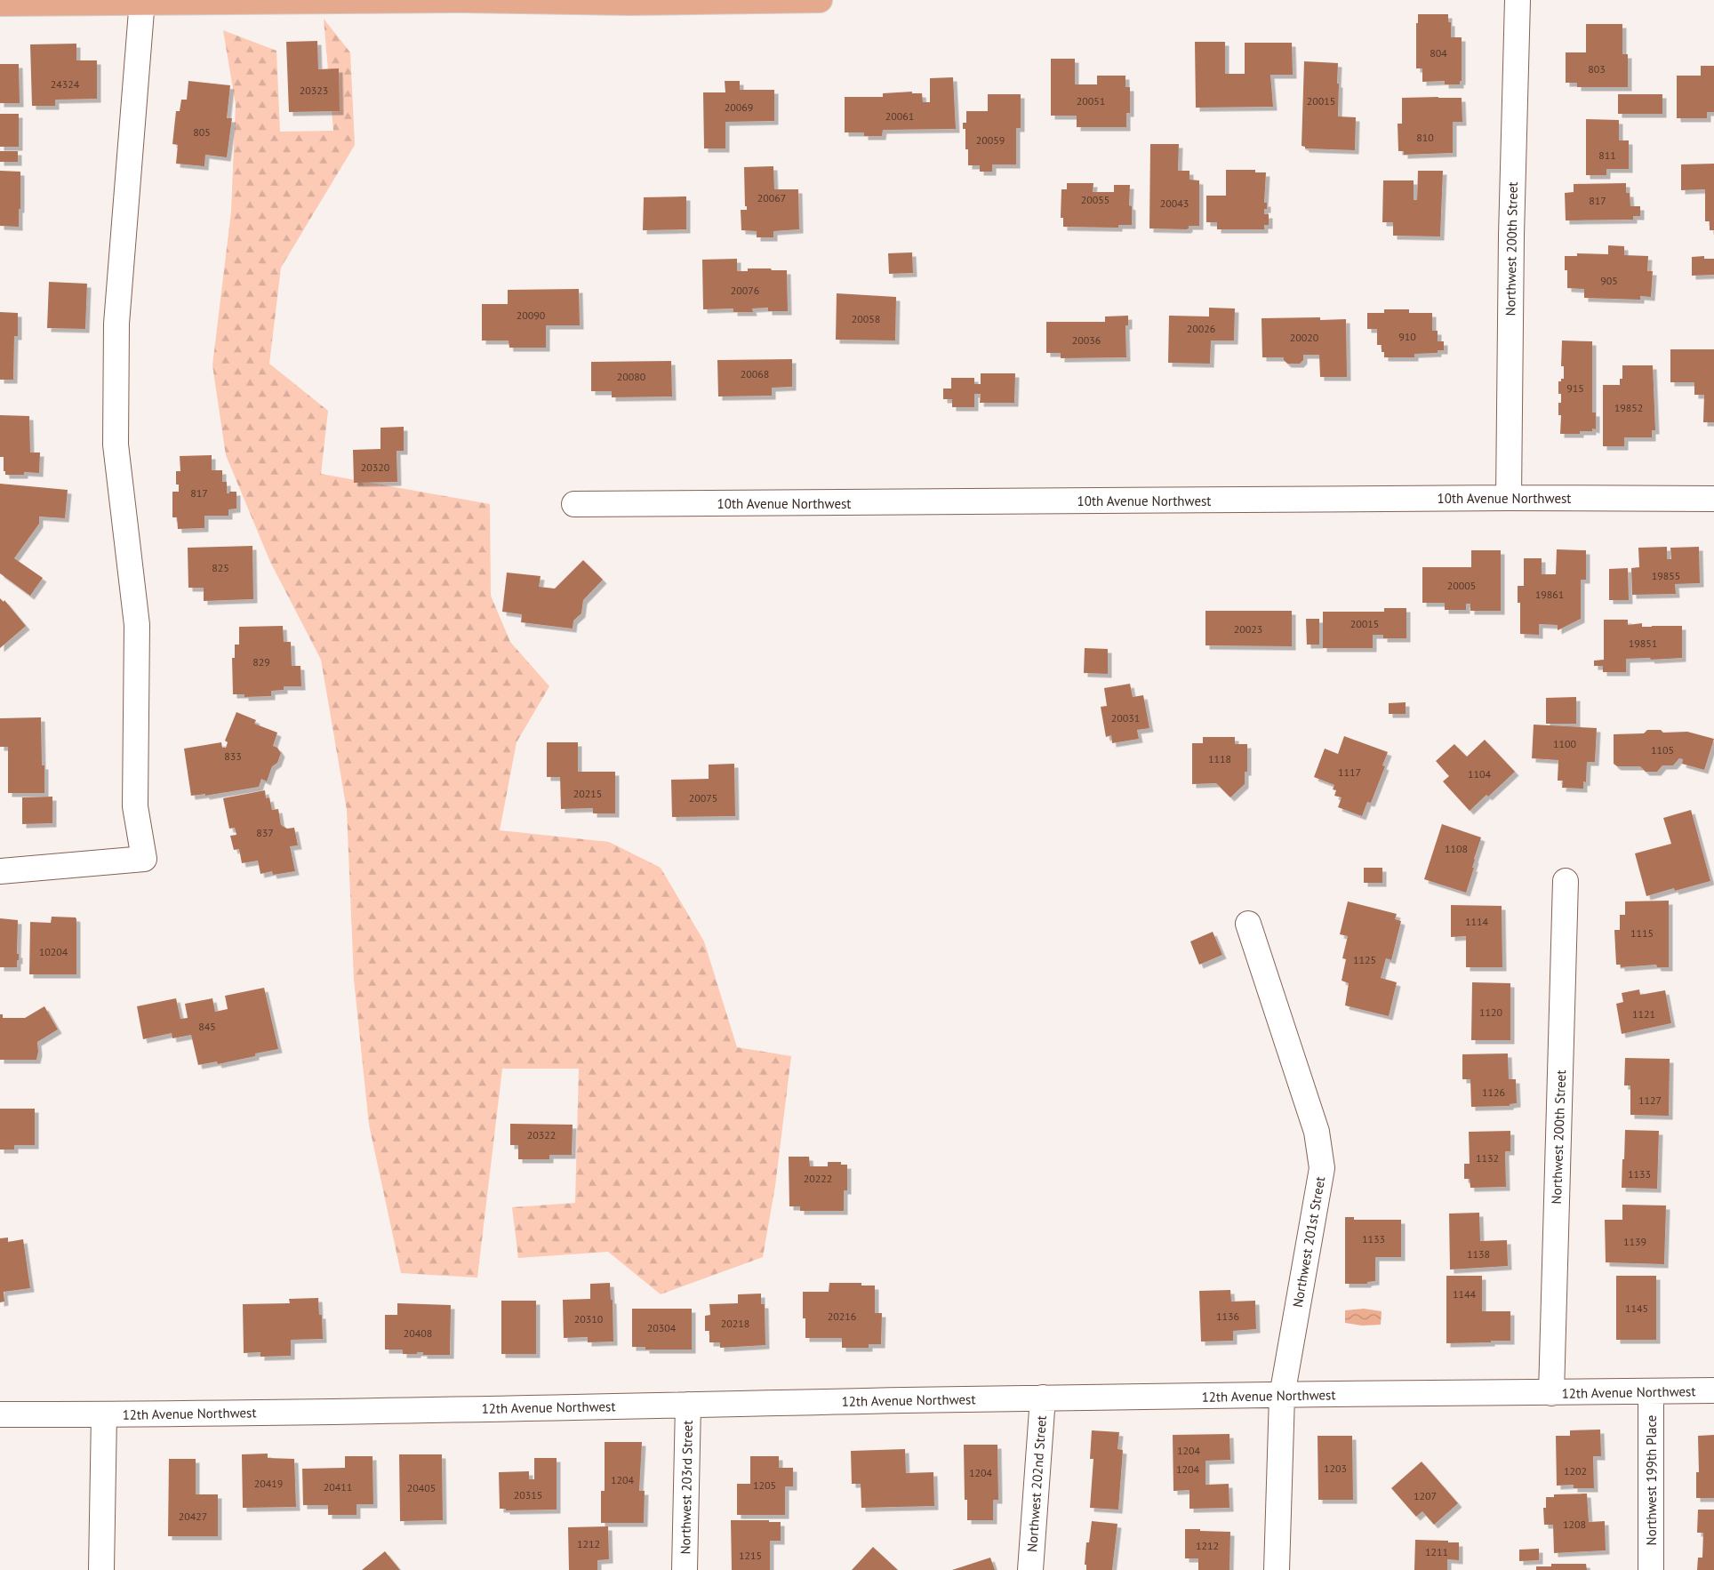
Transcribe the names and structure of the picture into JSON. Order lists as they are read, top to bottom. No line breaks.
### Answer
{"streets":{"street":["Northwest 200th Street","10th Avenue Northwest","Northwest 201st Street","12th Avenue Northwest","Northwest 199th Place","Northwest 202nd Street","Northwest 203rd Street"]},"crossings":[["Northwest 200th Street","10th Avenue Northwest"],["Northwest 200th Street","12th Avenue Northwest"],["Northwest 201st Street","12th Avenue Northwest"],["12th Avenue Northwest","Northwest 199th Place"],["12th Avenue Northwest","Northwest 202nd Street"],["12th Avenue Northwest","Northwest 203rd Street"]],"house_numbers":["804","803","24324","20323","20051","20015","20069","20061","805","810","20059","811","20067","20055","817","20043","905","20076","20090","20058","20026","910","20020","20036","20068","20080","915","19852","20320","817","825","19855","20005","19861","20015","20023","19851","829","20031","1100","1105","833","1118","1117","1104","20215","20075","837","1108","1114","1115","10204","1125","1120","1121","845","1126","1127","20322","1132","1133","20222","1133","1139","1138","1144","1145","20216","1136","20310","20218","20304","20408","1204","1203","1204","1202","1204","1204","20419","1205","20411","20405","20315","1207","20427","1208","1212","1212","1211","1215"]}
